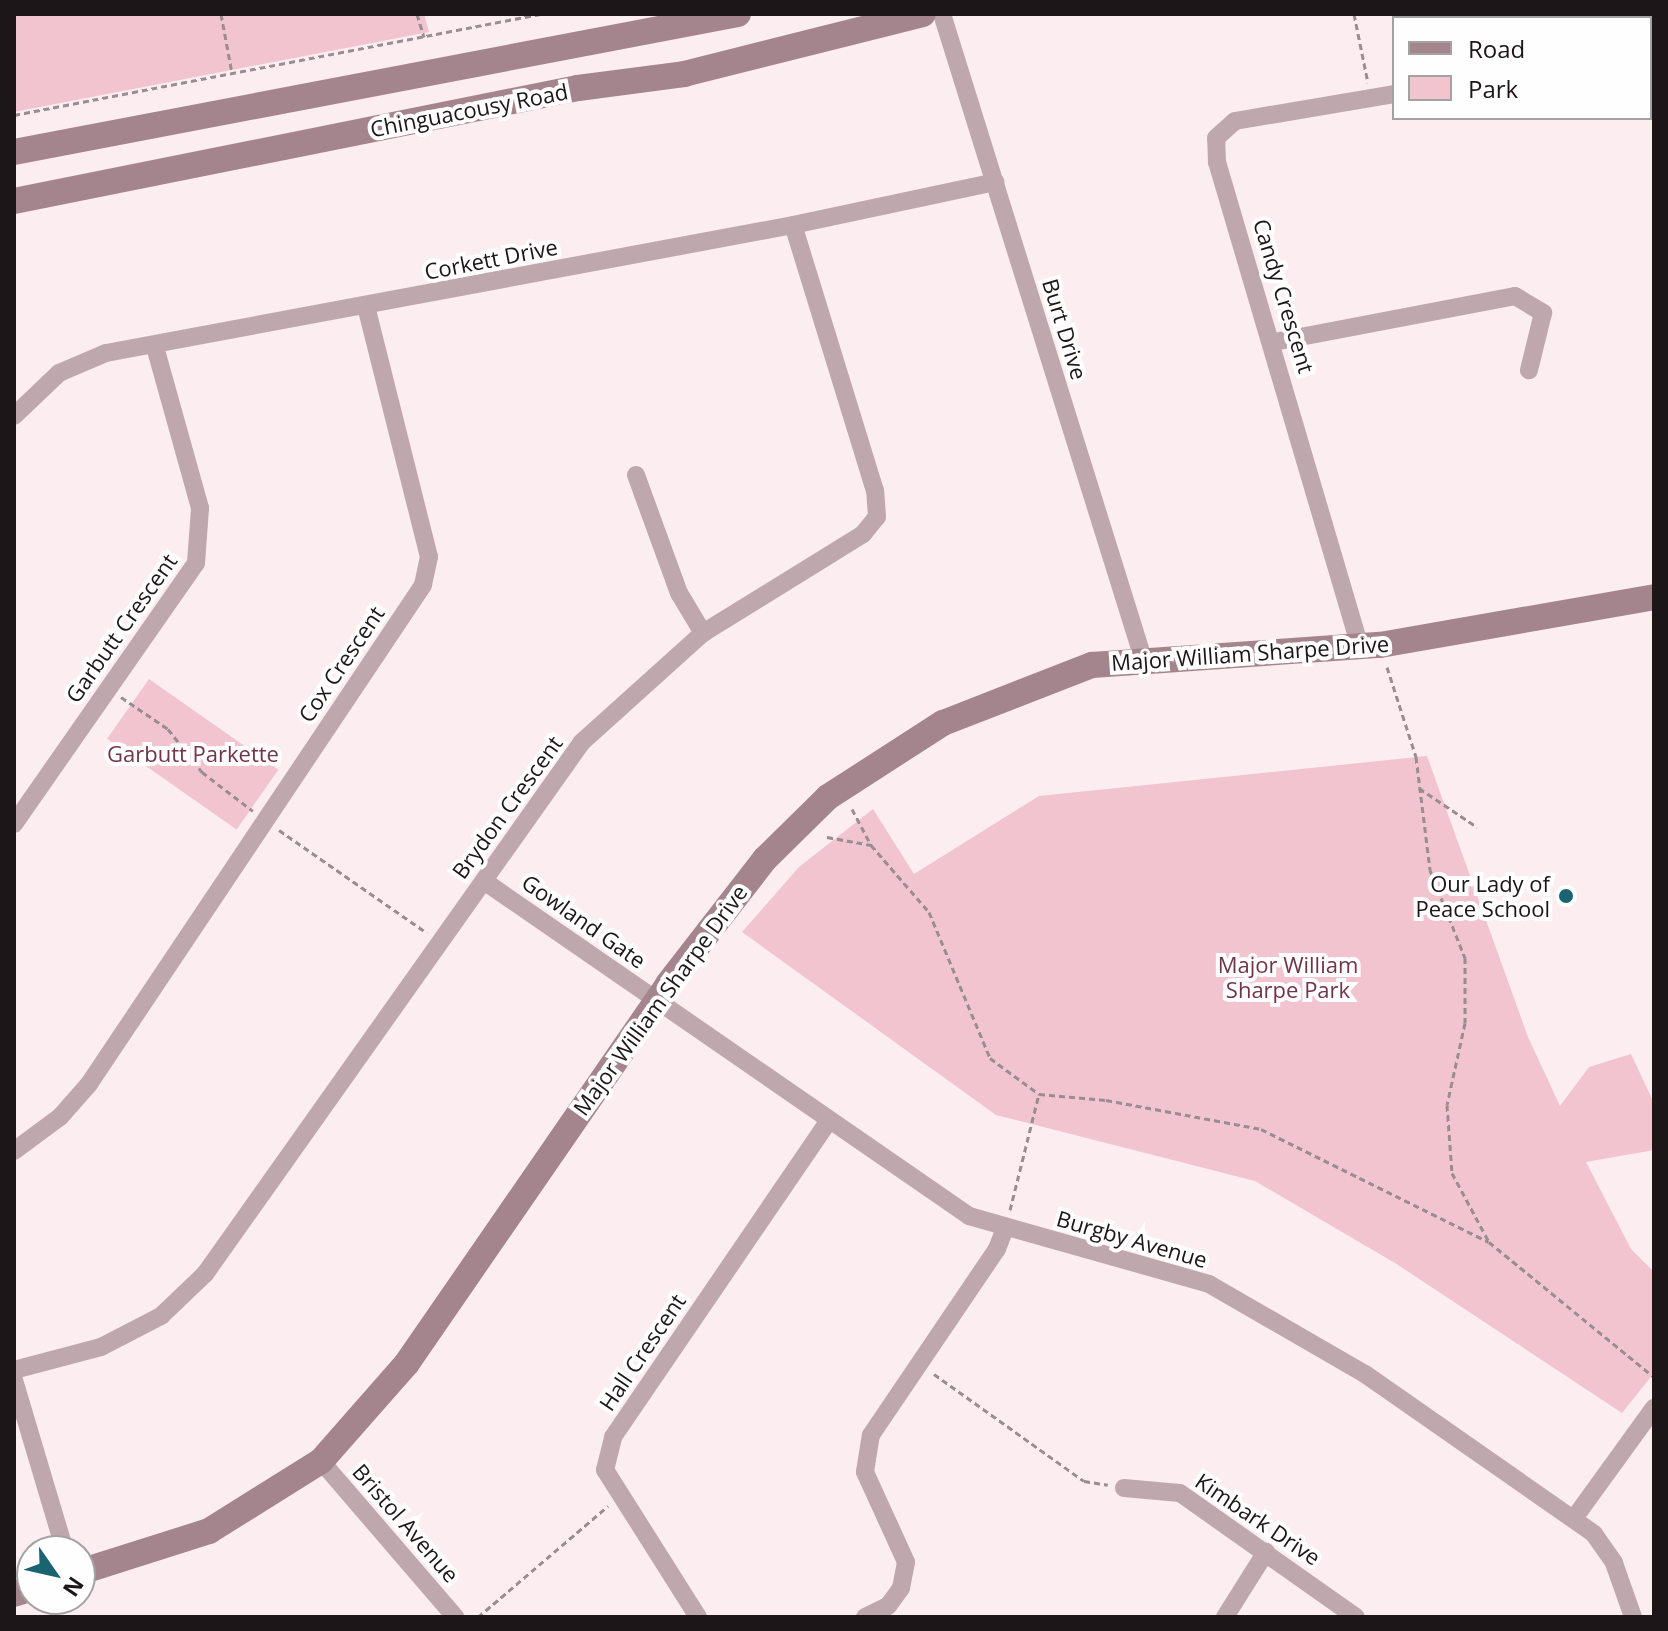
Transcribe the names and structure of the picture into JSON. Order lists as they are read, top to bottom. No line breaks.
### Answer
{"streets":{"street":["Chinguacousy Road","Corkett Drive","Candy Crescent","Burt Drive","Garbutt Crescent","Major William Sharpe Drive","Cox Crescent","Brydon Crescent","Gowland Gate","Burgby Avenue","Hall Crescent","Kimbark Drive","Bristol Avenue"]},"crossings":[["Corkett Drive","Burt Drive"],["Corkett Drive","Garbutt Crescent"],["Corkett Drive","Cox Crescent"],["Corkett Drive","Brydon Crescent"],["Candy Crescent","Major William Sharpe Drive"],["Burt Drive","Major William Sharpe Drive"],["Major William Sharpe Drive","Gowland Gate"],["Major William Sharpe Drive","Burgby Avenue"],["Major William Sharpe Drive","Bristol Avenue"],["Brydon Crescent","Gowland Gate"],["Gowland Gate","Burgby Avenue"],["Burgby Avenue","Hall Crescent"]],"parks":["Garbutt Parkette","Major William Sharpe Park"],"places":["Our Lady of Peace School"],"legend":["Road","Park"],"north":"bottom right"}
